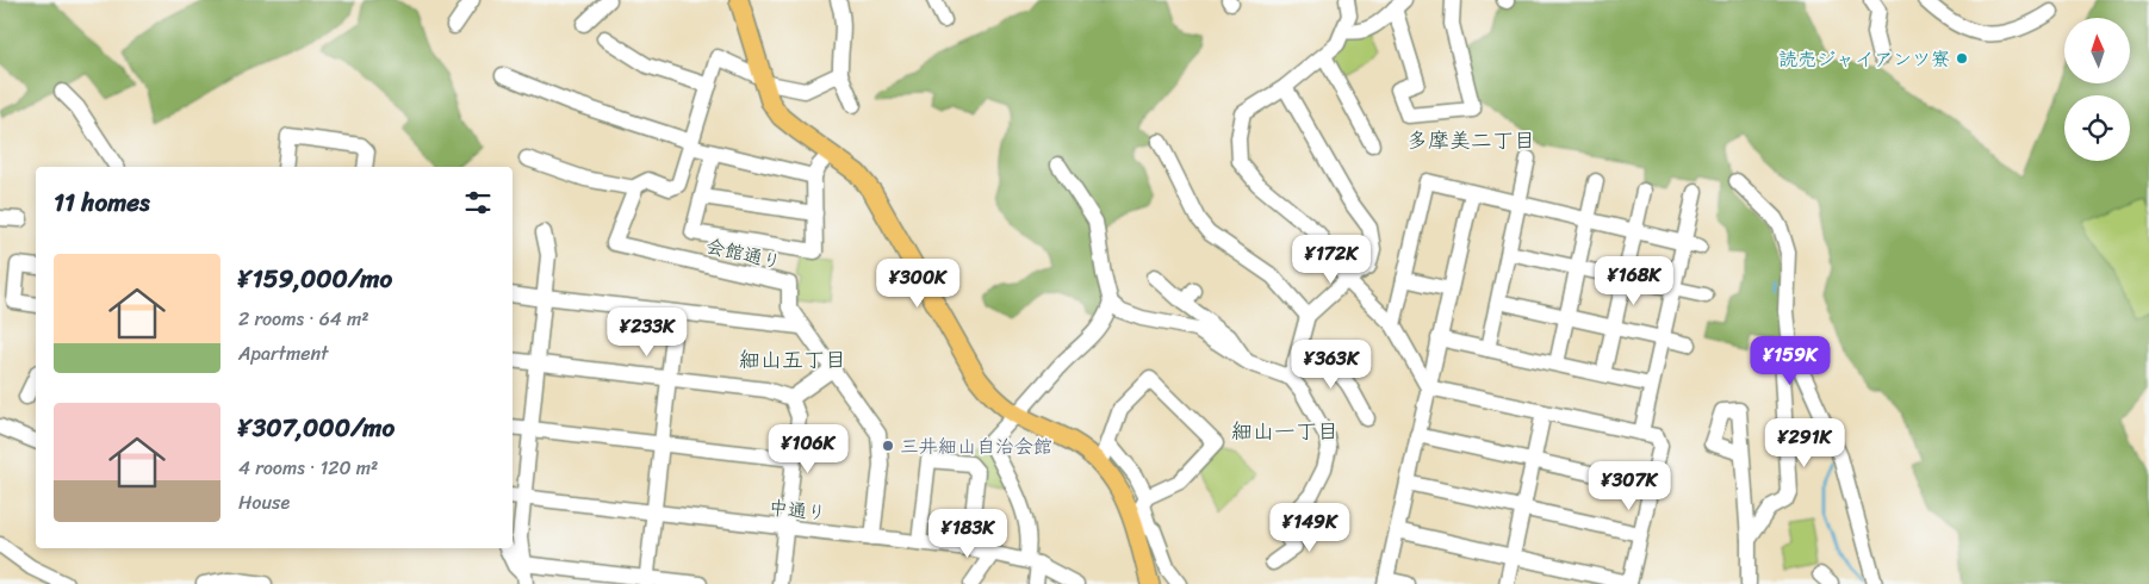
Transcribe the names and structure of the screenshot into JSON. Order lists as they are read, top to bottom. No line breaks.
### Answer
{"streets":{"street":["会館通り","中通り"]},"crossings":[["会館通り","中通り"]],"districts":["多摩美二丁目","細山五丁目","細山一丁目"],"places":["読売ジャイアンツ寮","三井細山自治会館"],"north":"top","page":{"heading":"11 homes","price":["¥172K","¥168K","¥300K","¥233K","¥159K","¥363K","¥291K","¥106K","¥307K","¥149K","¥183K"],"list":[{"name":"¥159,000/mo","note":"2 rooms · 64 m² · Apartment"},{"name":"¥307,000/mo","note":"4 rooms · 120 m² · House"}]}}
